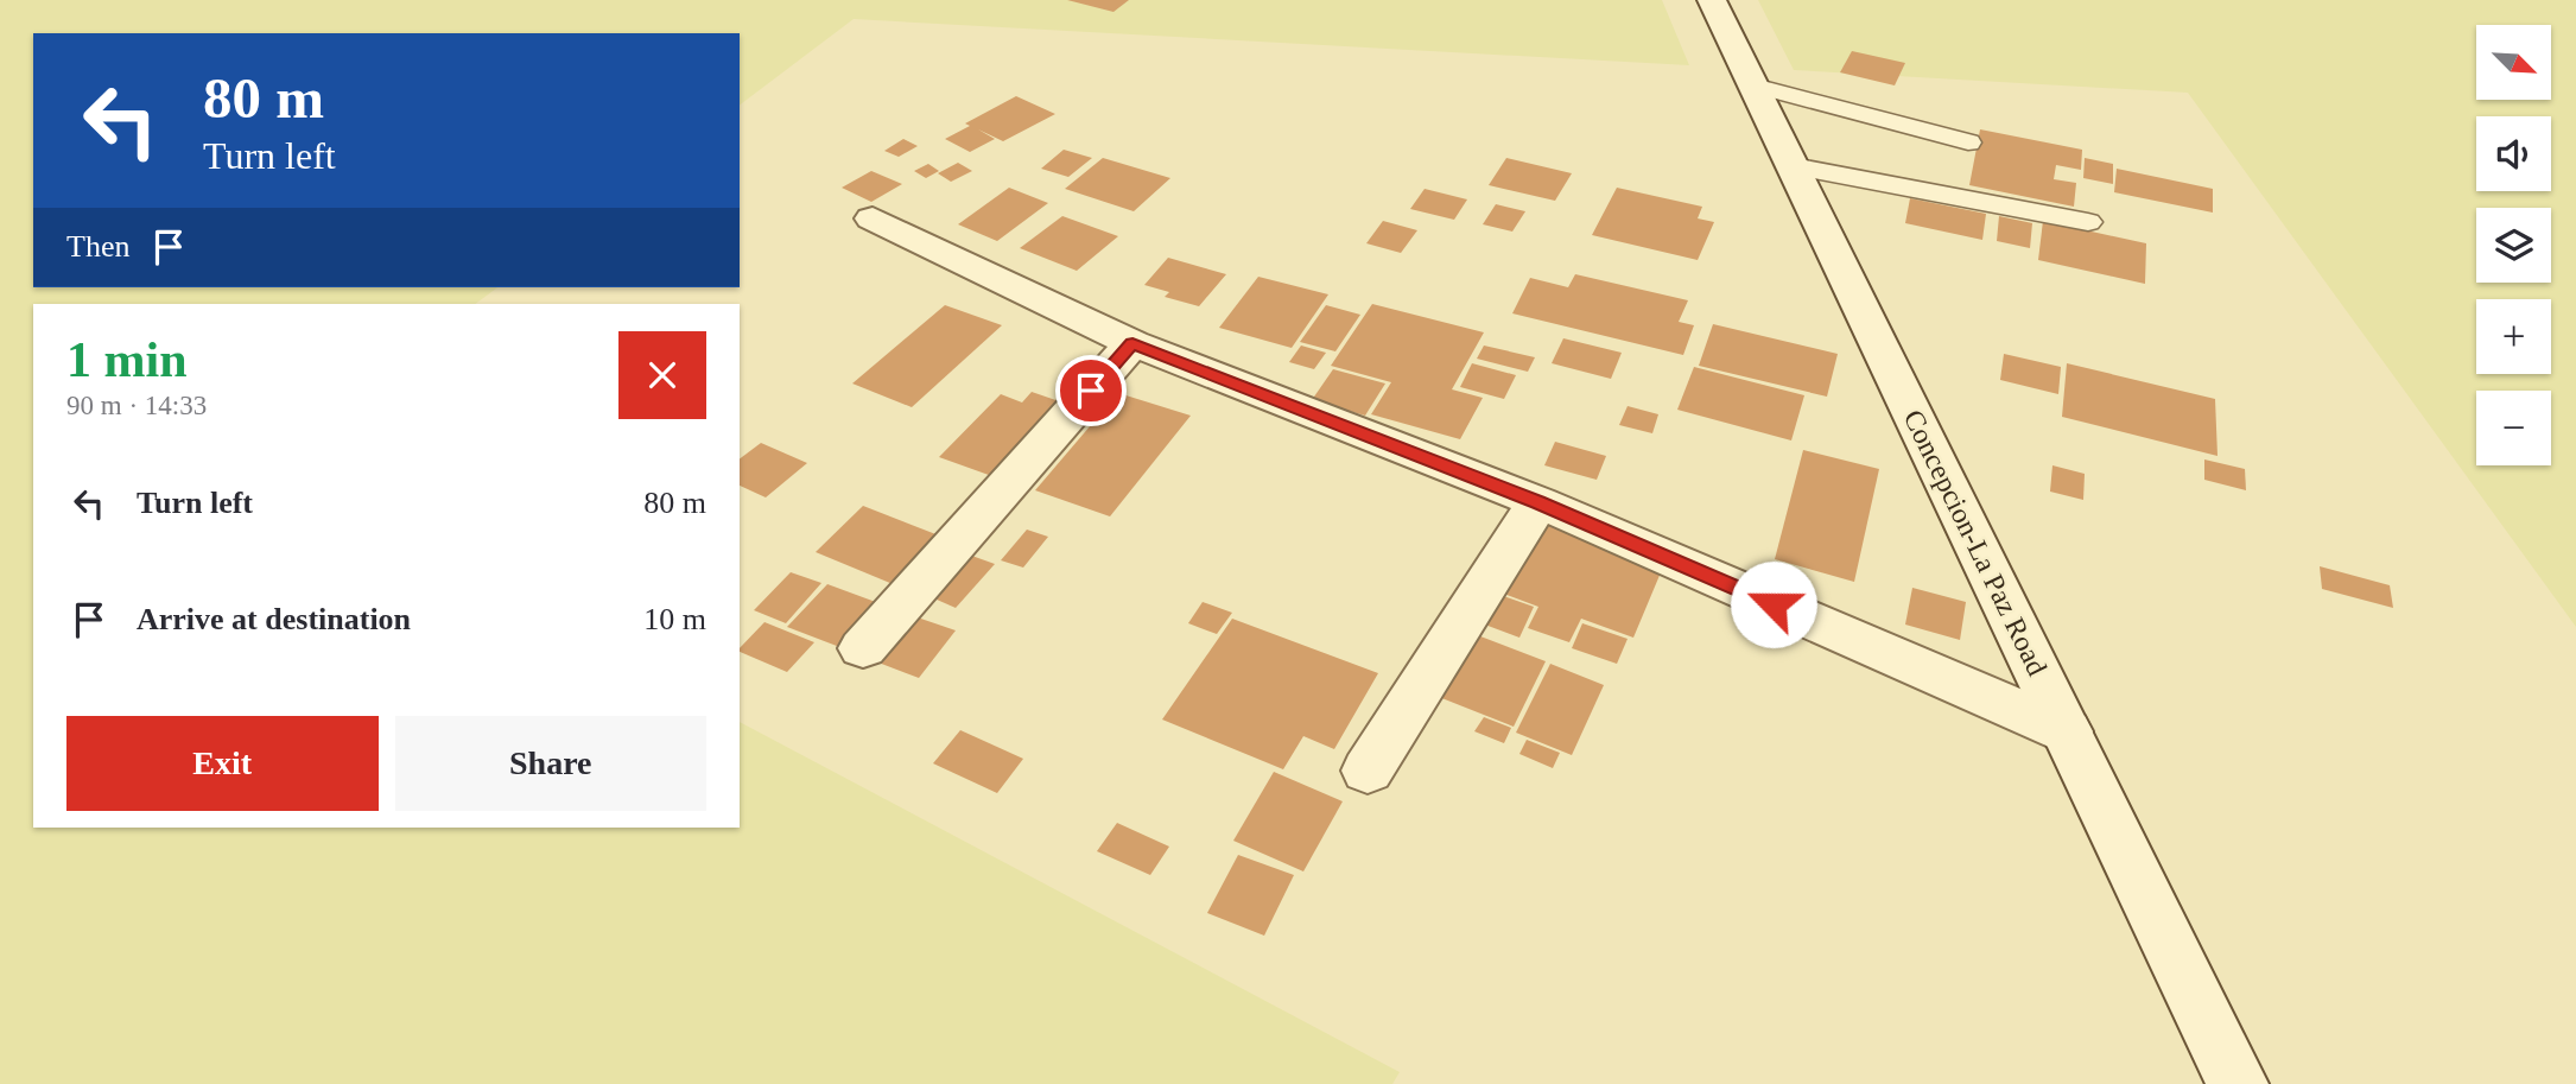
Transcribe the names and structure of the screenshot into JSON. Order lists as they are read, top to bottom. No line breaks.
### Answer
{"streets":{"street":["Concepcion-La Paz Road"]},"north":"bottom right","page":{"map_buttons":["+","−"],"turn":["80 m","Turn left"],"then":"Then","heading":["1 min","90 m · 14:33"],"list":[{"name":"Turn left","value":"80 m"},{"name":"Arrive at destination","value":"10 m"}],"buttons":["Exit","Share"]}}
